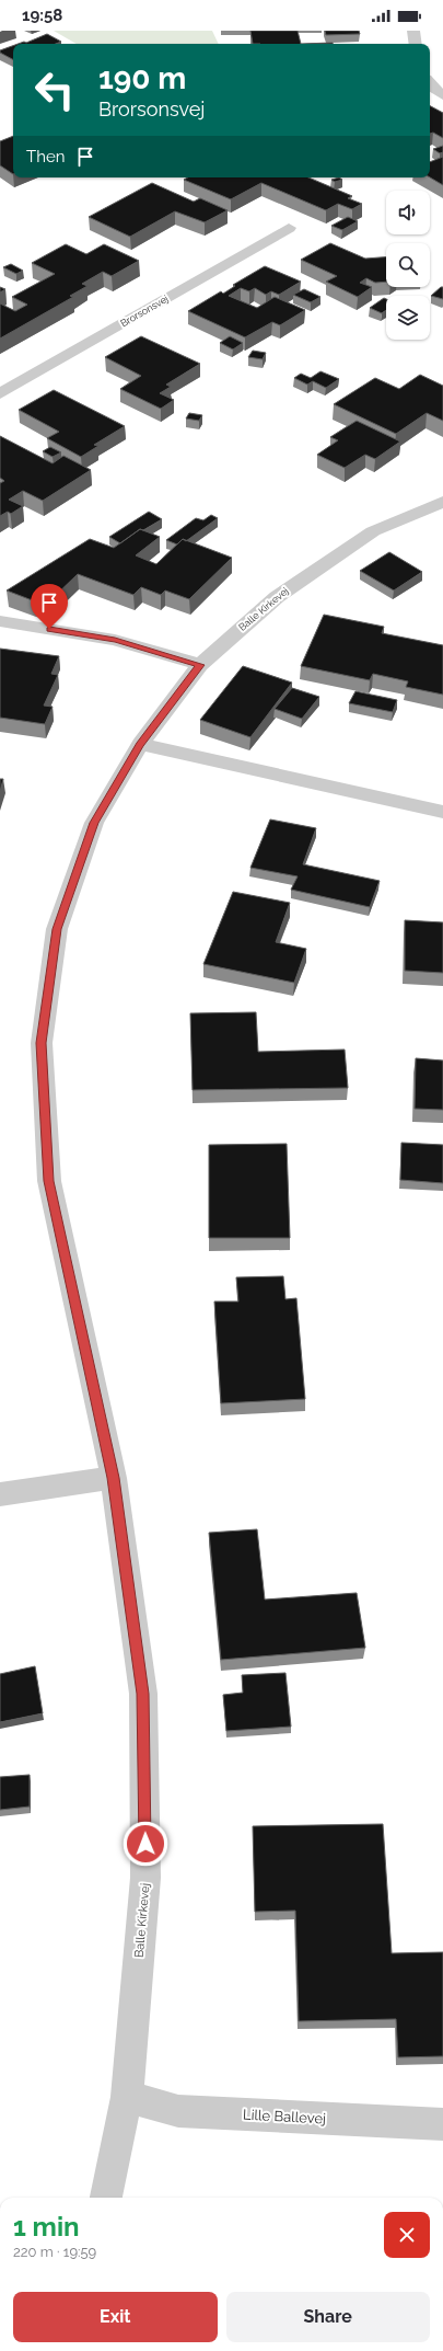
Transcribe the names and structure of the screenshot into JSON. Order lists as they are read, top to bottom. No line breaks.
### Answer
{"streets":{"street":["Brorsonsvej","Balle Kirkevej","Lille Ballevej"]},"crossings":[["Balle Kirkevej","Lille Ballevej"]],"page":{"status":"19:58","turn":["190 m","Brorsonsvej"],"then":"Then","heading":["1 min","220 m · 19:59"],"buttons":["Exit","Share"]}}
